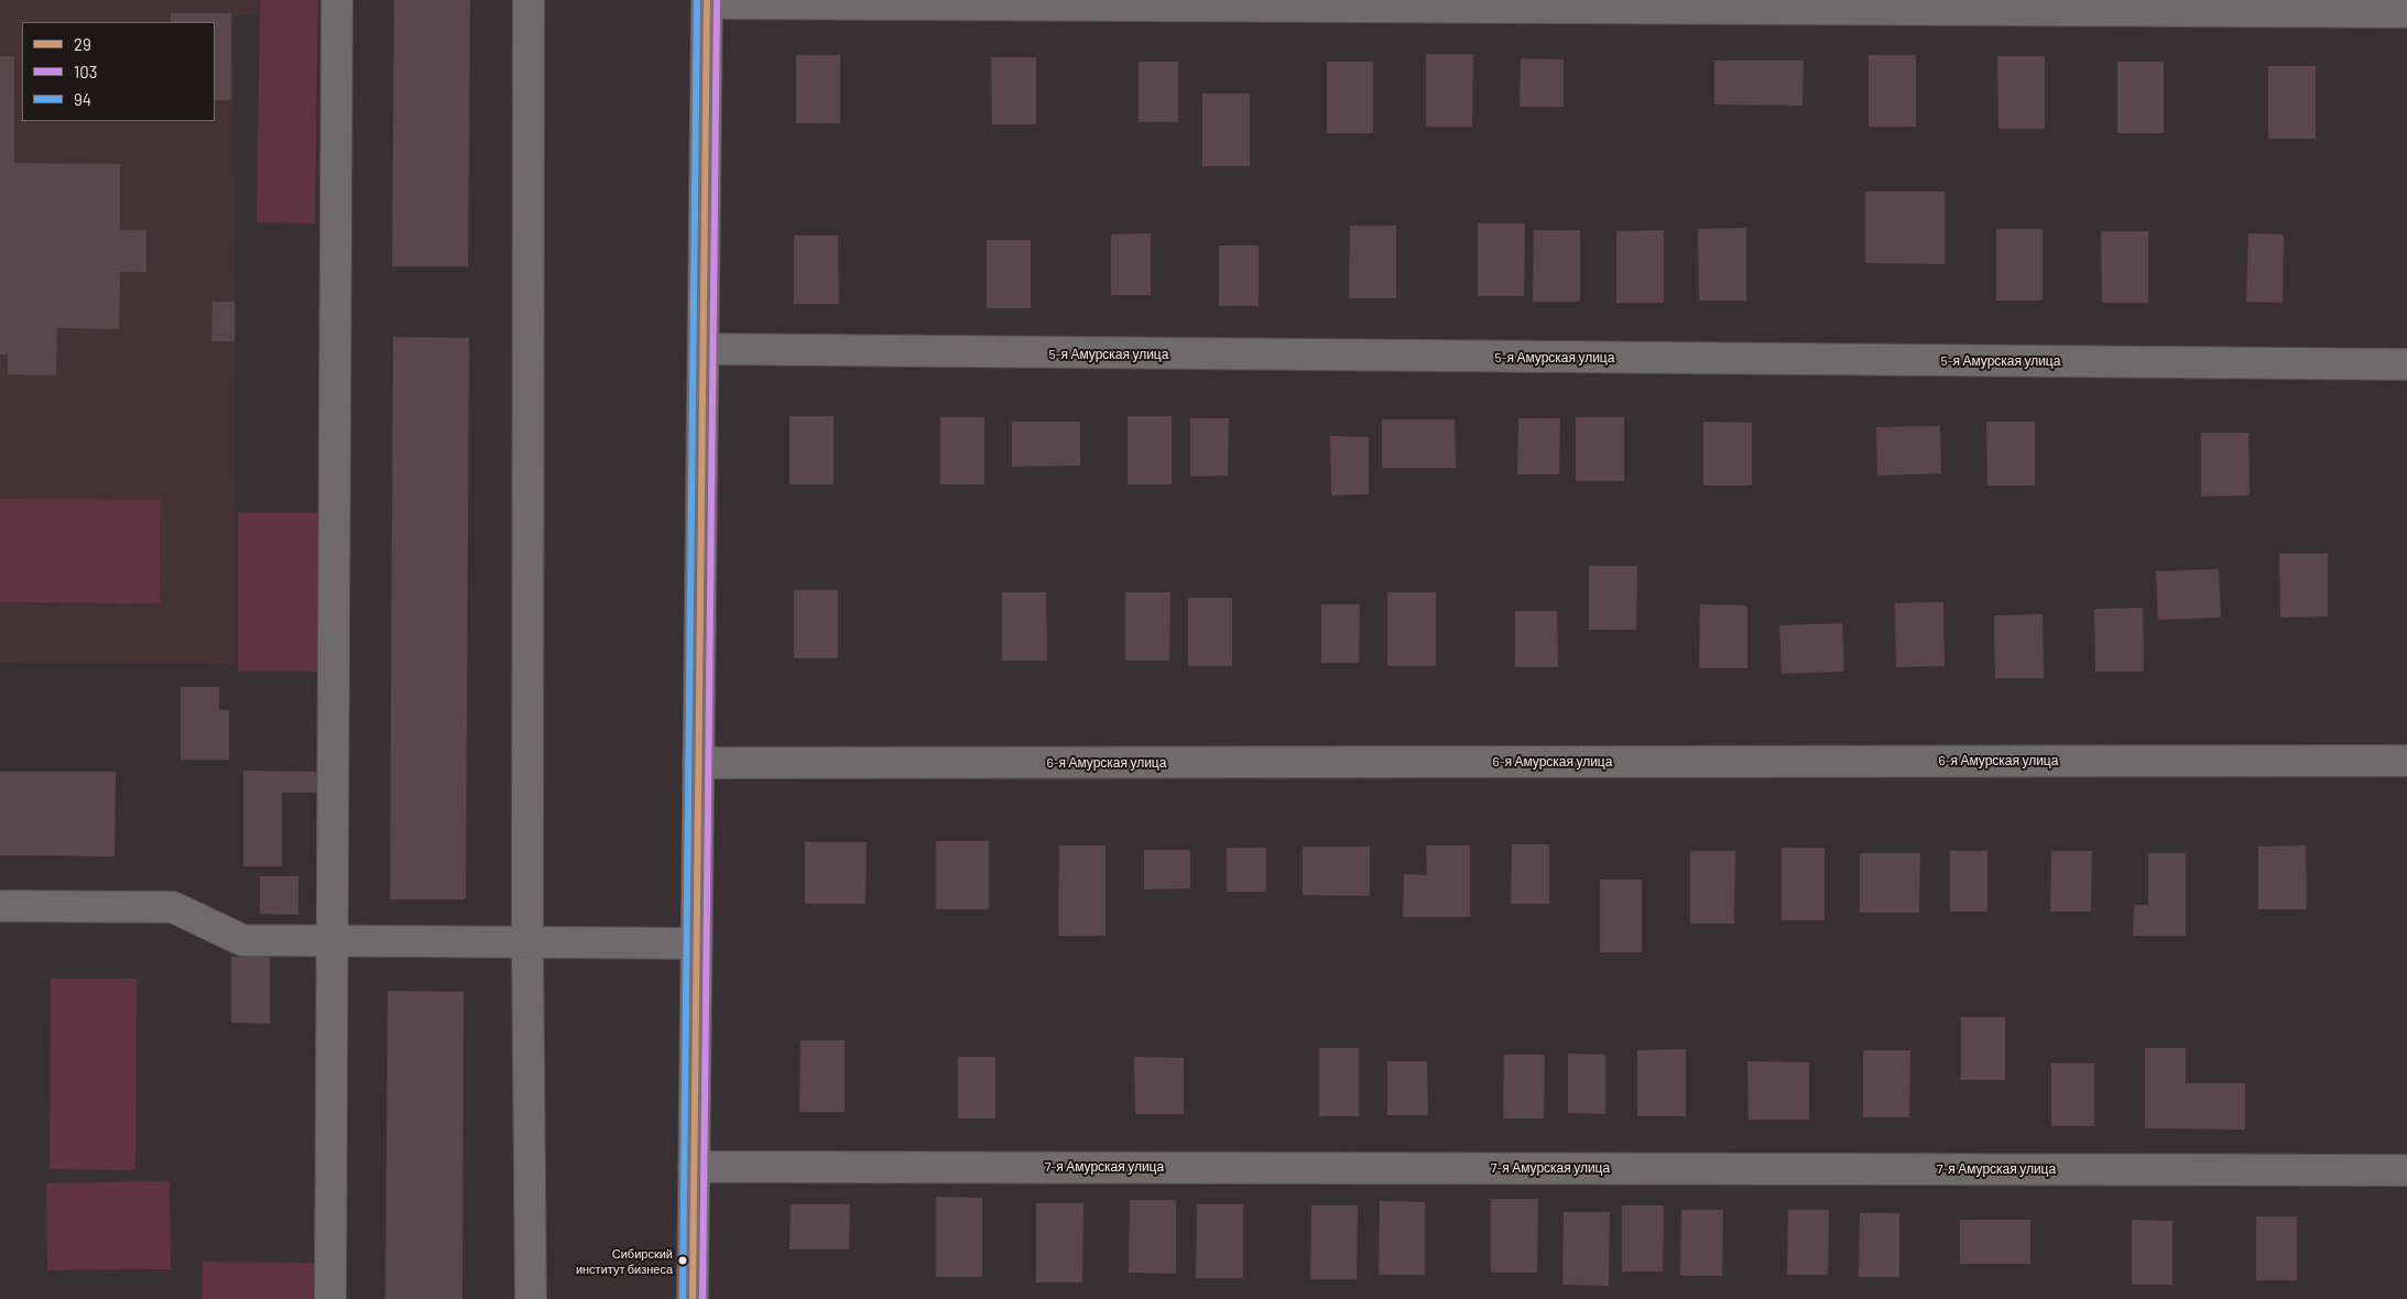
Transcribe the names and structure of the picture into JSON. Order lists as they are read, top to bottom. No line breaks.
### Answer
{"streets":{"street":["5-я Амурская улица","6-я Амурская улица","7-я Амурская улица"]},"places":["Сибирский институт бизнеса"],"lines":["transit line 29","transit line 103","transit line 94"],"legend":["29","103","94"]}
